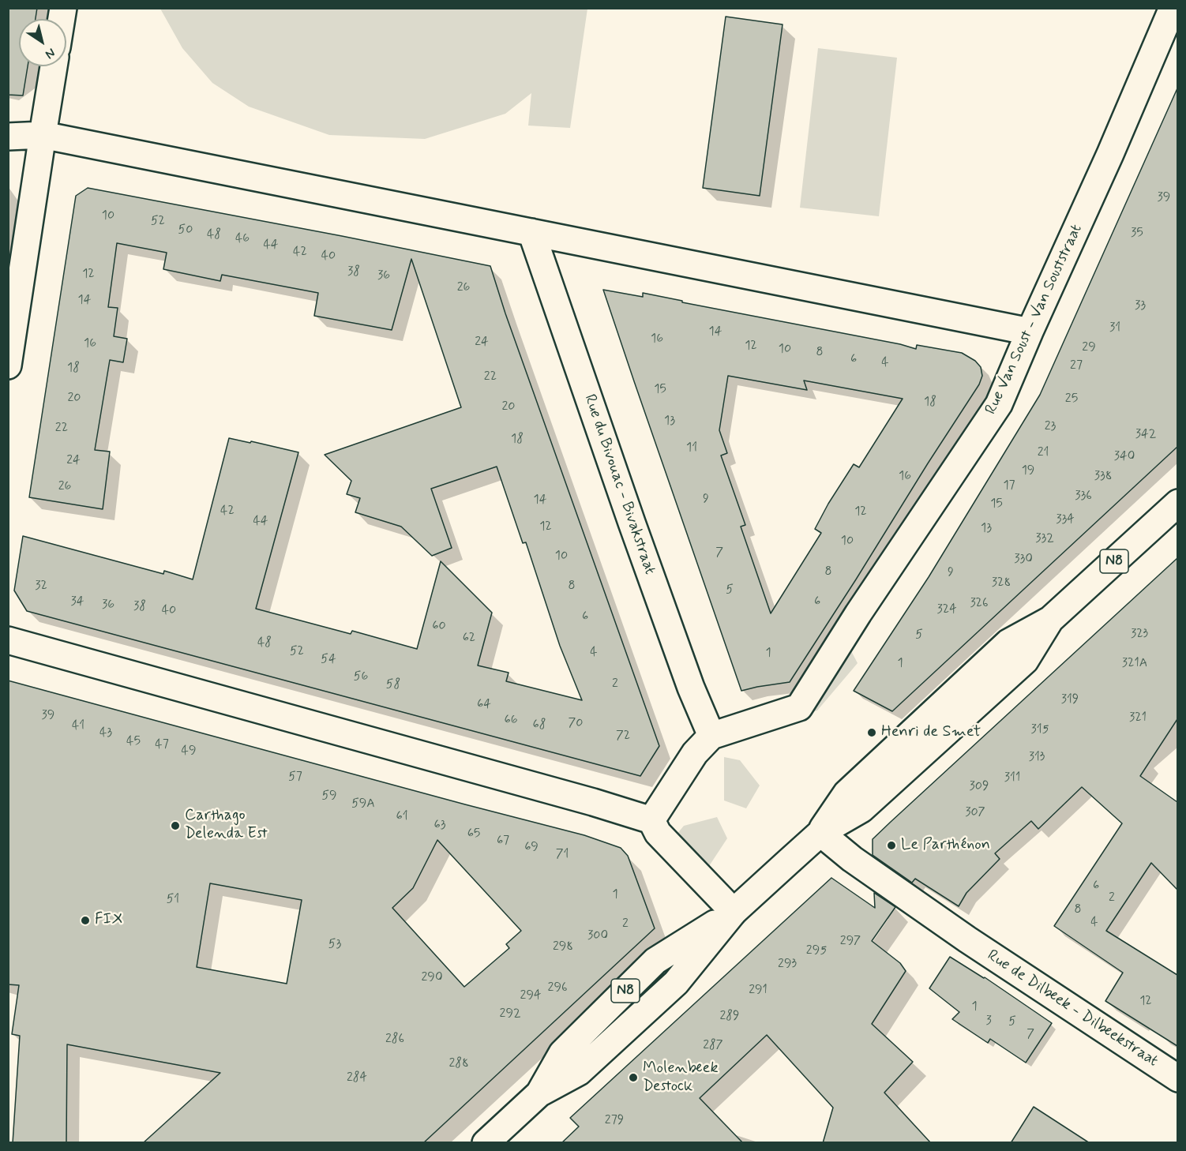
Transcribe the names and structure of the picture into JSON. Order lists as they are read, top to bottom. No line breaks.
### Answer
{"streets":{"street":["Rue Van Soust - Van Souststraat","Rue du Bivouac - Bivakstraat","N8","Rue de Dilbeek - Dilbeekstraat"]},"crossings":[["Rue Van Soust - Van Souststraat","Rue du Bivouac - Bivakstraat"],["N8","Rue de Dilbeek - Dilbeekstraat"]],"places":["Henri de Smet","Carthago Delenda Est","Le Parthénon","FIX","Molenbeek Destock"],"house_numbers":["39","10","52","50","35","48","46","44","42","40","38","12","36","26","14","33","31","14","16","24","16","12","29","10","8","6","4","27","18","22","15","20","25","18","20","13","23","22","342","18","11","21","340","24","19","16","338","17","26","336","9","14","15","42","12","334","44","12","13","332","10","7","10","330","8","9","328","32","8","5","34","6","326","36","38","324","40","6","60","323","5","62","48","52","4","1","54","1","321A","56","2","58","319","64","39","321","66","70","68","41","315","43","72","45","47","49","313","57","311","309","59","59A","307","61","63","65","67","69","71","6","1","2","51","8","4","2","300","297","53","298","295","293","290","296","291","294","12","1","292","289","3","5","7","286","287","288","284","279"],"north":"bottom right"}
